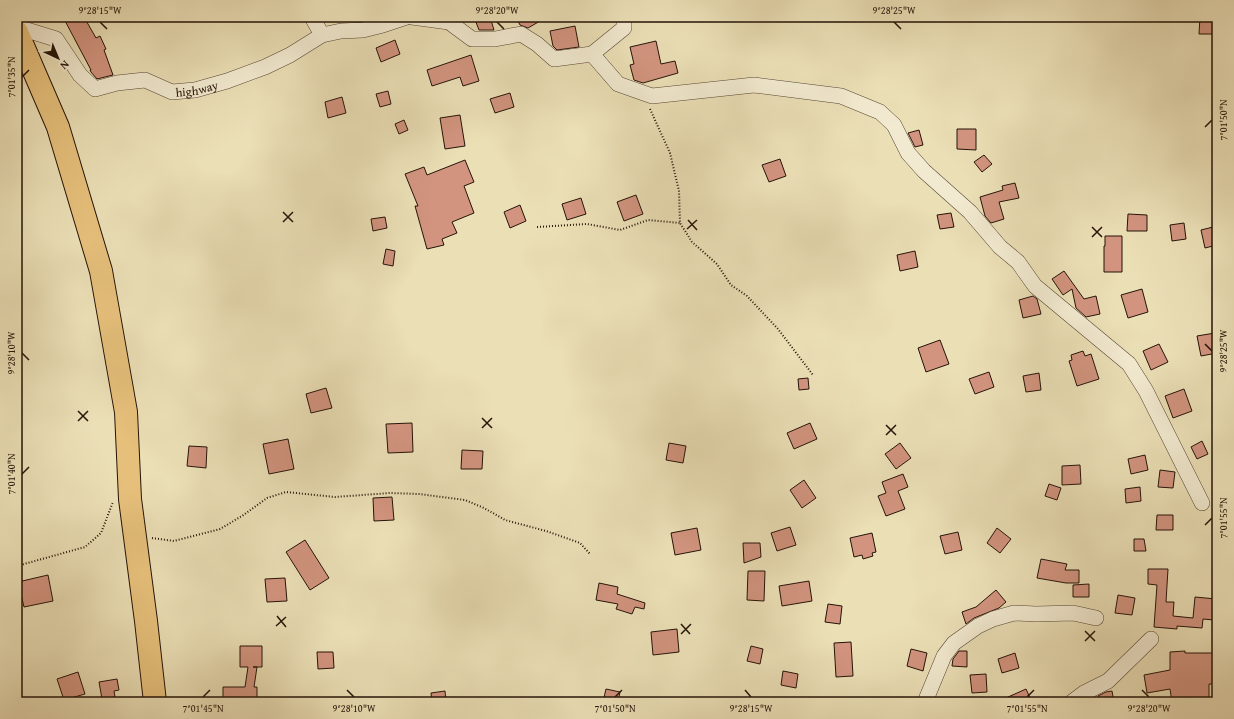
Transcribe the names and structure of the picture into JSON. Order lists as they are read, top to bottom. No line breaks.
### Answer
{"streets":{"street":["highway"]},"north":"bottom right","coordinates":["9°28'15\"W","9°28'20\"W","9°28'25\"W","7°01'35\"N","7°01'50\"N","9°28'10\"W","7°01'40\"N","7°01'55\"N","7°01'45\"N"]}
